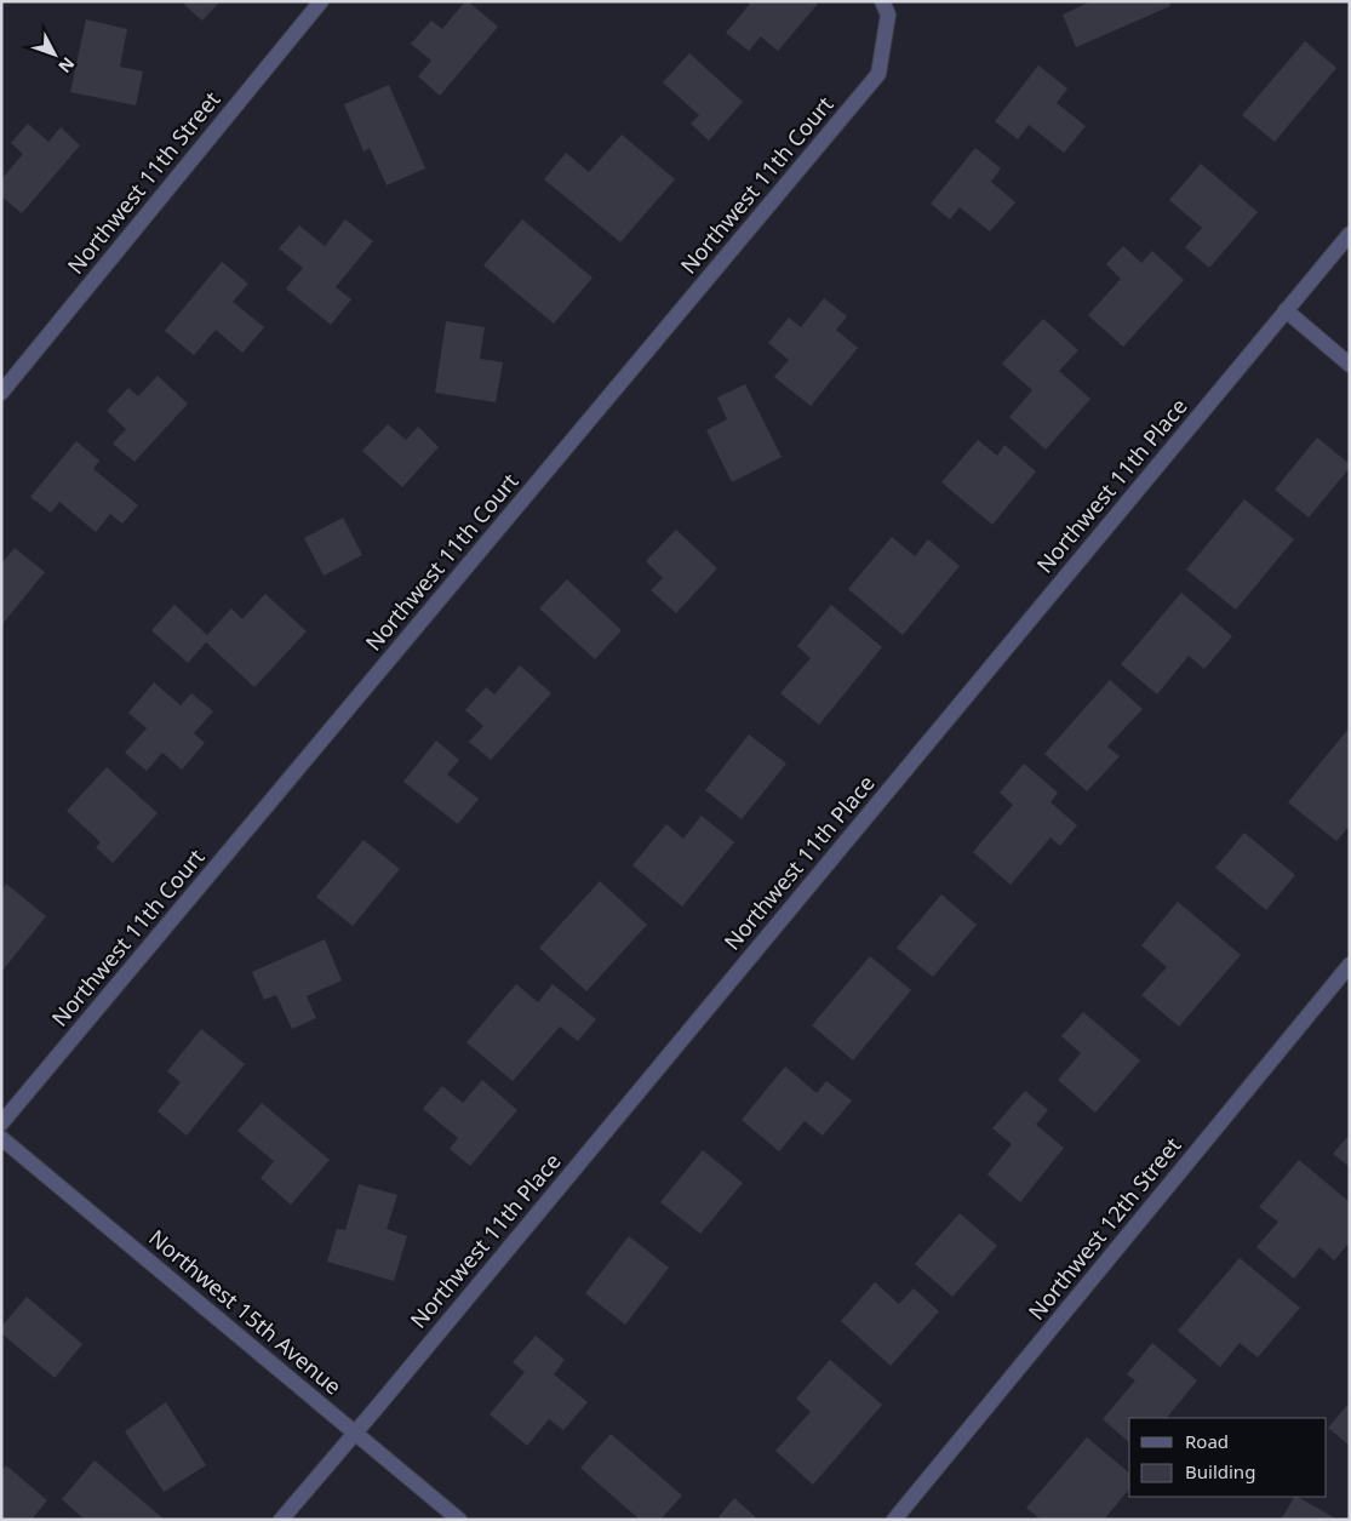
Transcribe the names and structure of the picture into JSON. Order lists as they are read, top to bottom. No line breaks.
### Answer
{"streets":{"street":["Northwest 11th Street","Northwest 11th Court","Northwest 11th Place","Northwest 12th Street","Northwest 15th Avenue"]},"crossings":[["Northwest 11th Place","Northwest 15th Avenue"]],"legend":["Road","Building"],"north":"bottom right"}
